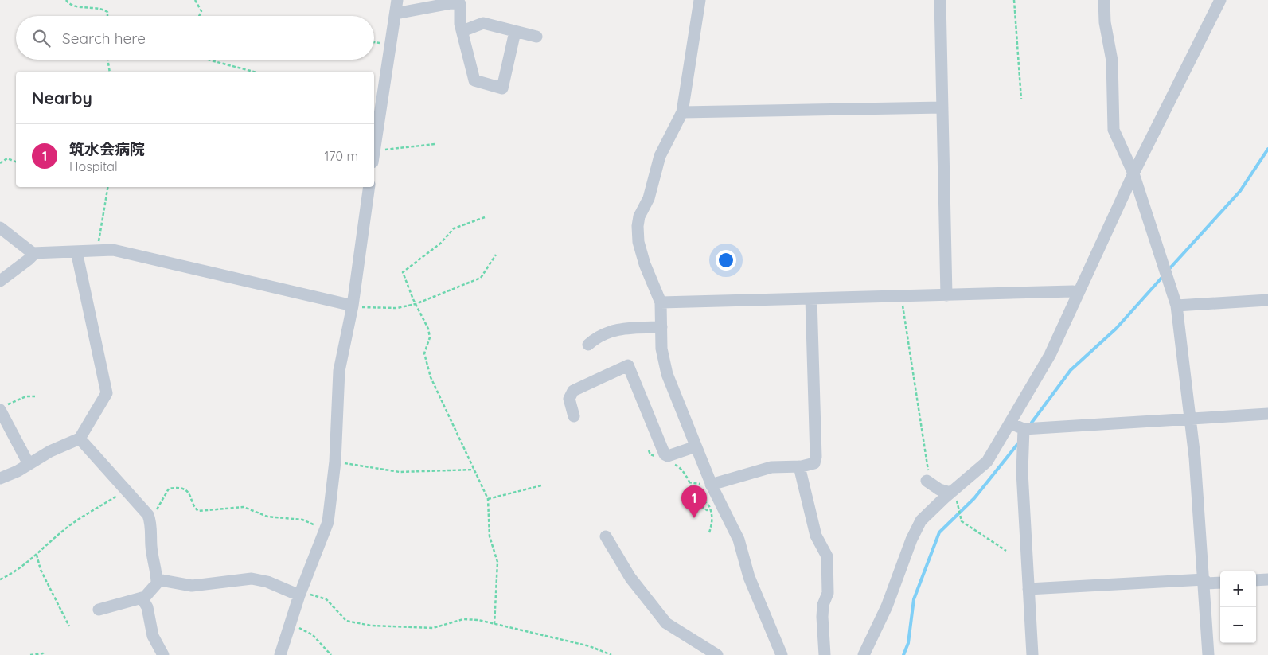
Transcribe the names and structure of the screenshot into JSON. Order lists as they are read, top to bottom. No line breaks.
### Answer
{"page":{"search":"Search here","heading":"Nearby","list":[{"mark":"1","name":"筑水会病院","note":"Hospital","value":"170 m"}],"pins":"1","map_buttons":["+","−"]}}
